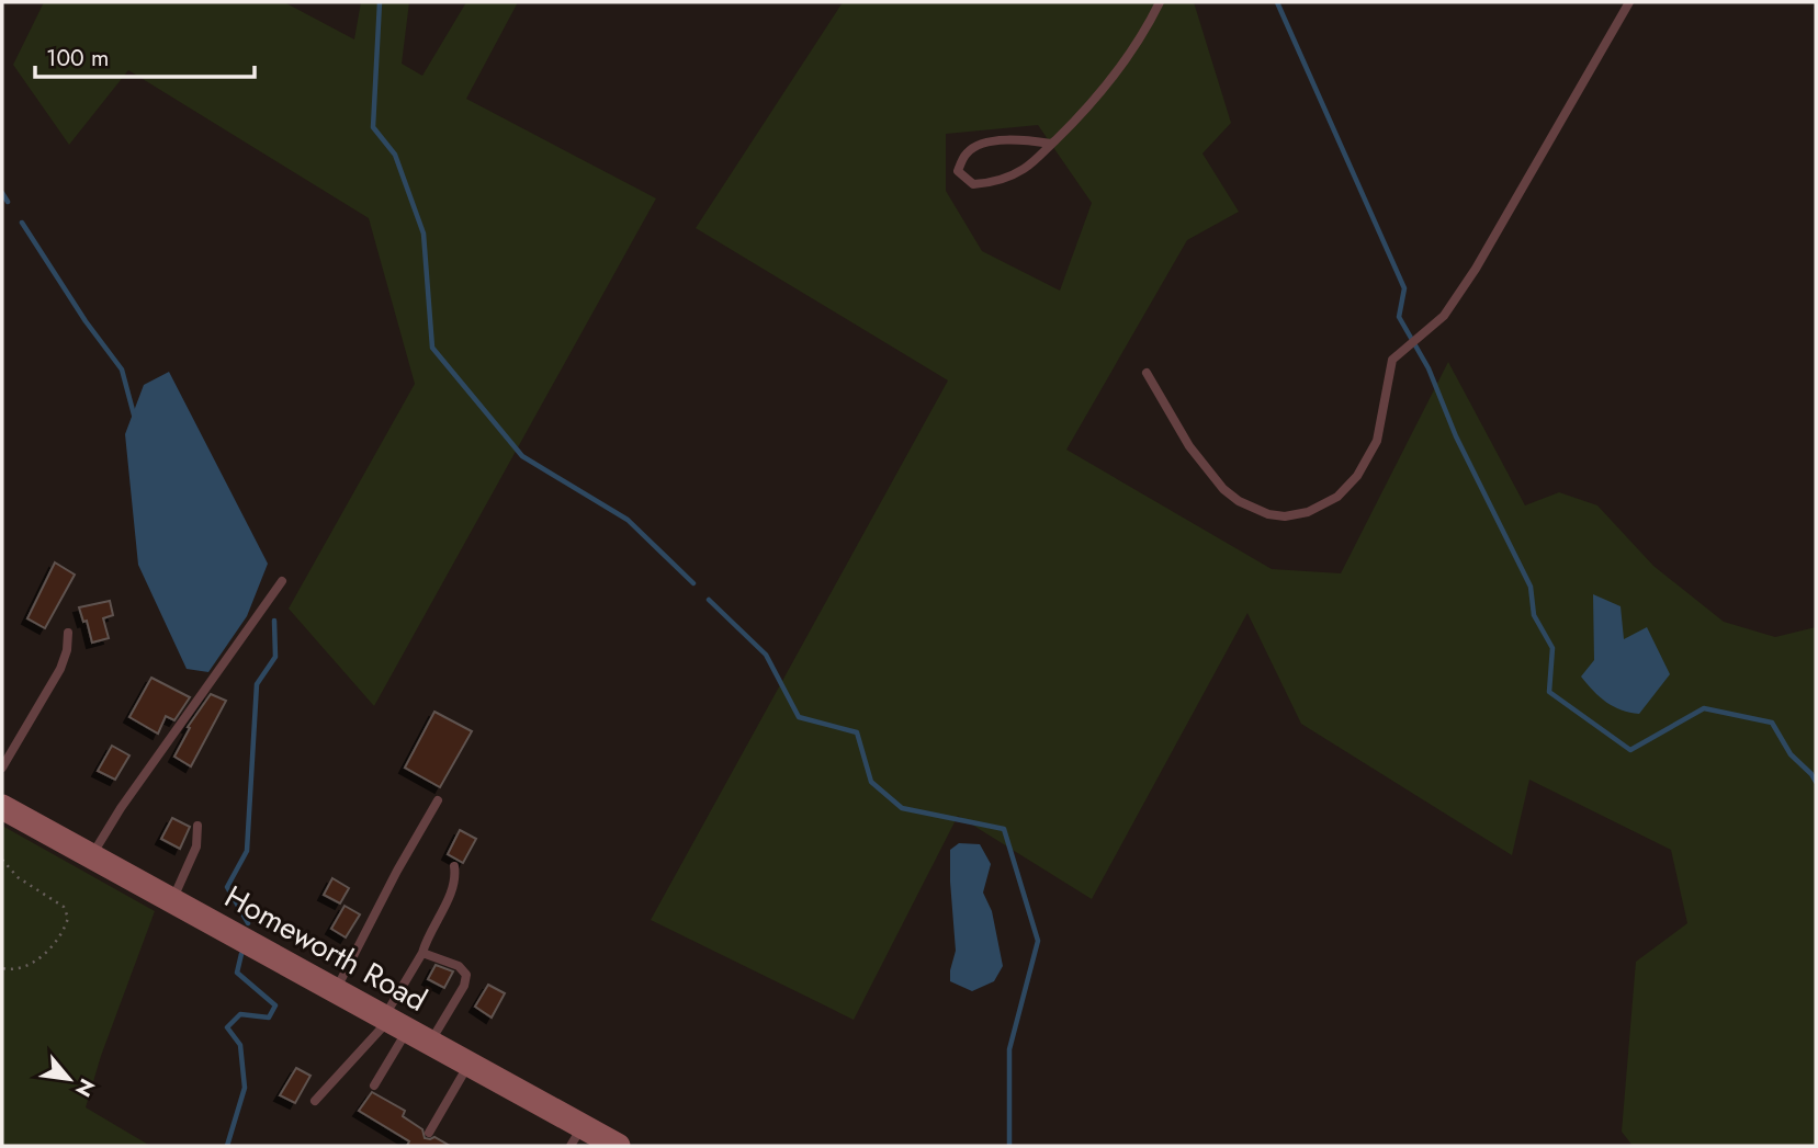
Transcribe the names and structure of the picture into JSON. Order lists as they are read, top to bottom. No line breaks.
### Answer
{"streets":{"street":["Homeworth Road"]},"scale_bar":"100 m","north":"bottom right"}
